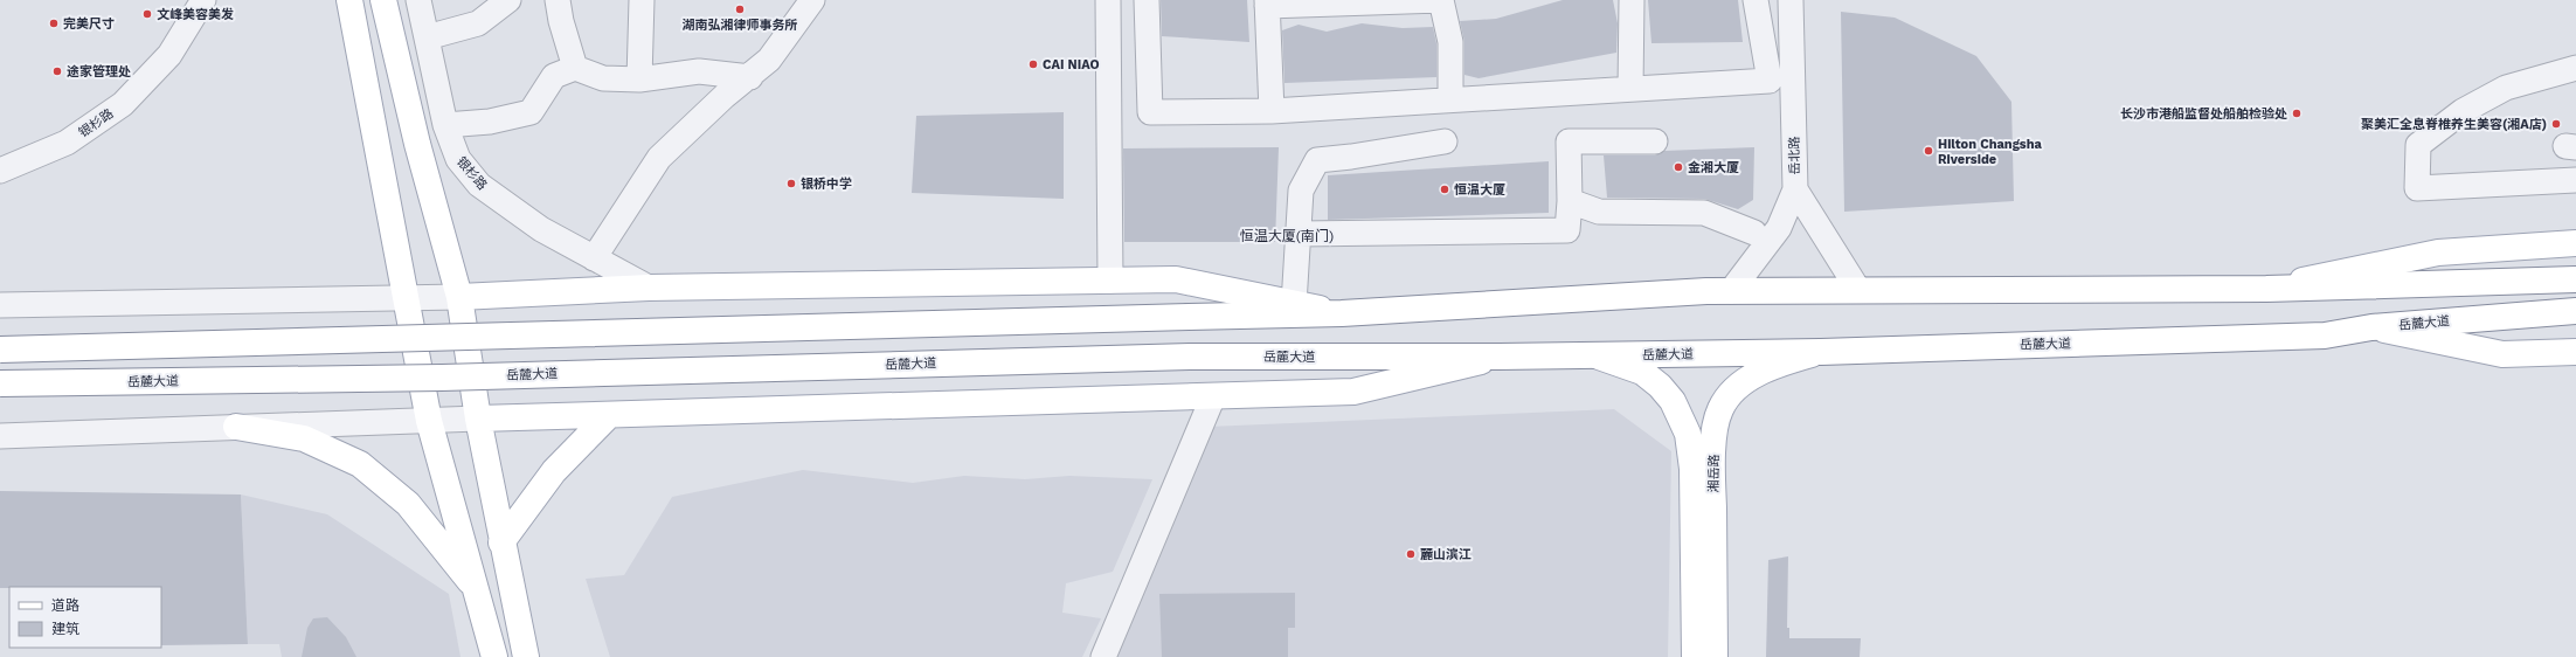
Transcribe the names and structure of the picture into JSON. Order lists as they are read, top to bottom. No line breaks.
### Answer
{"streets":{"main road":["岳麓大道","湘岳路"],"street":["银杉路","岳北路"]},"crossings":[["岳麓大道","湘岳路"]],"districts":["恒温大厦(南门)"],"places":["湖南弘湘律师事务所","文峰美容美发","完美尺寸","CAI NIAO","途家管理处","长沙市港船监督处船舶检验处","聚美汇全息脊椎养生美容(湘A店)","Hilton Changsha Riverside","金湘大厦","银桥中学","恒温大厦","麓山滨江"],"legend":["道路","建筑"]}
